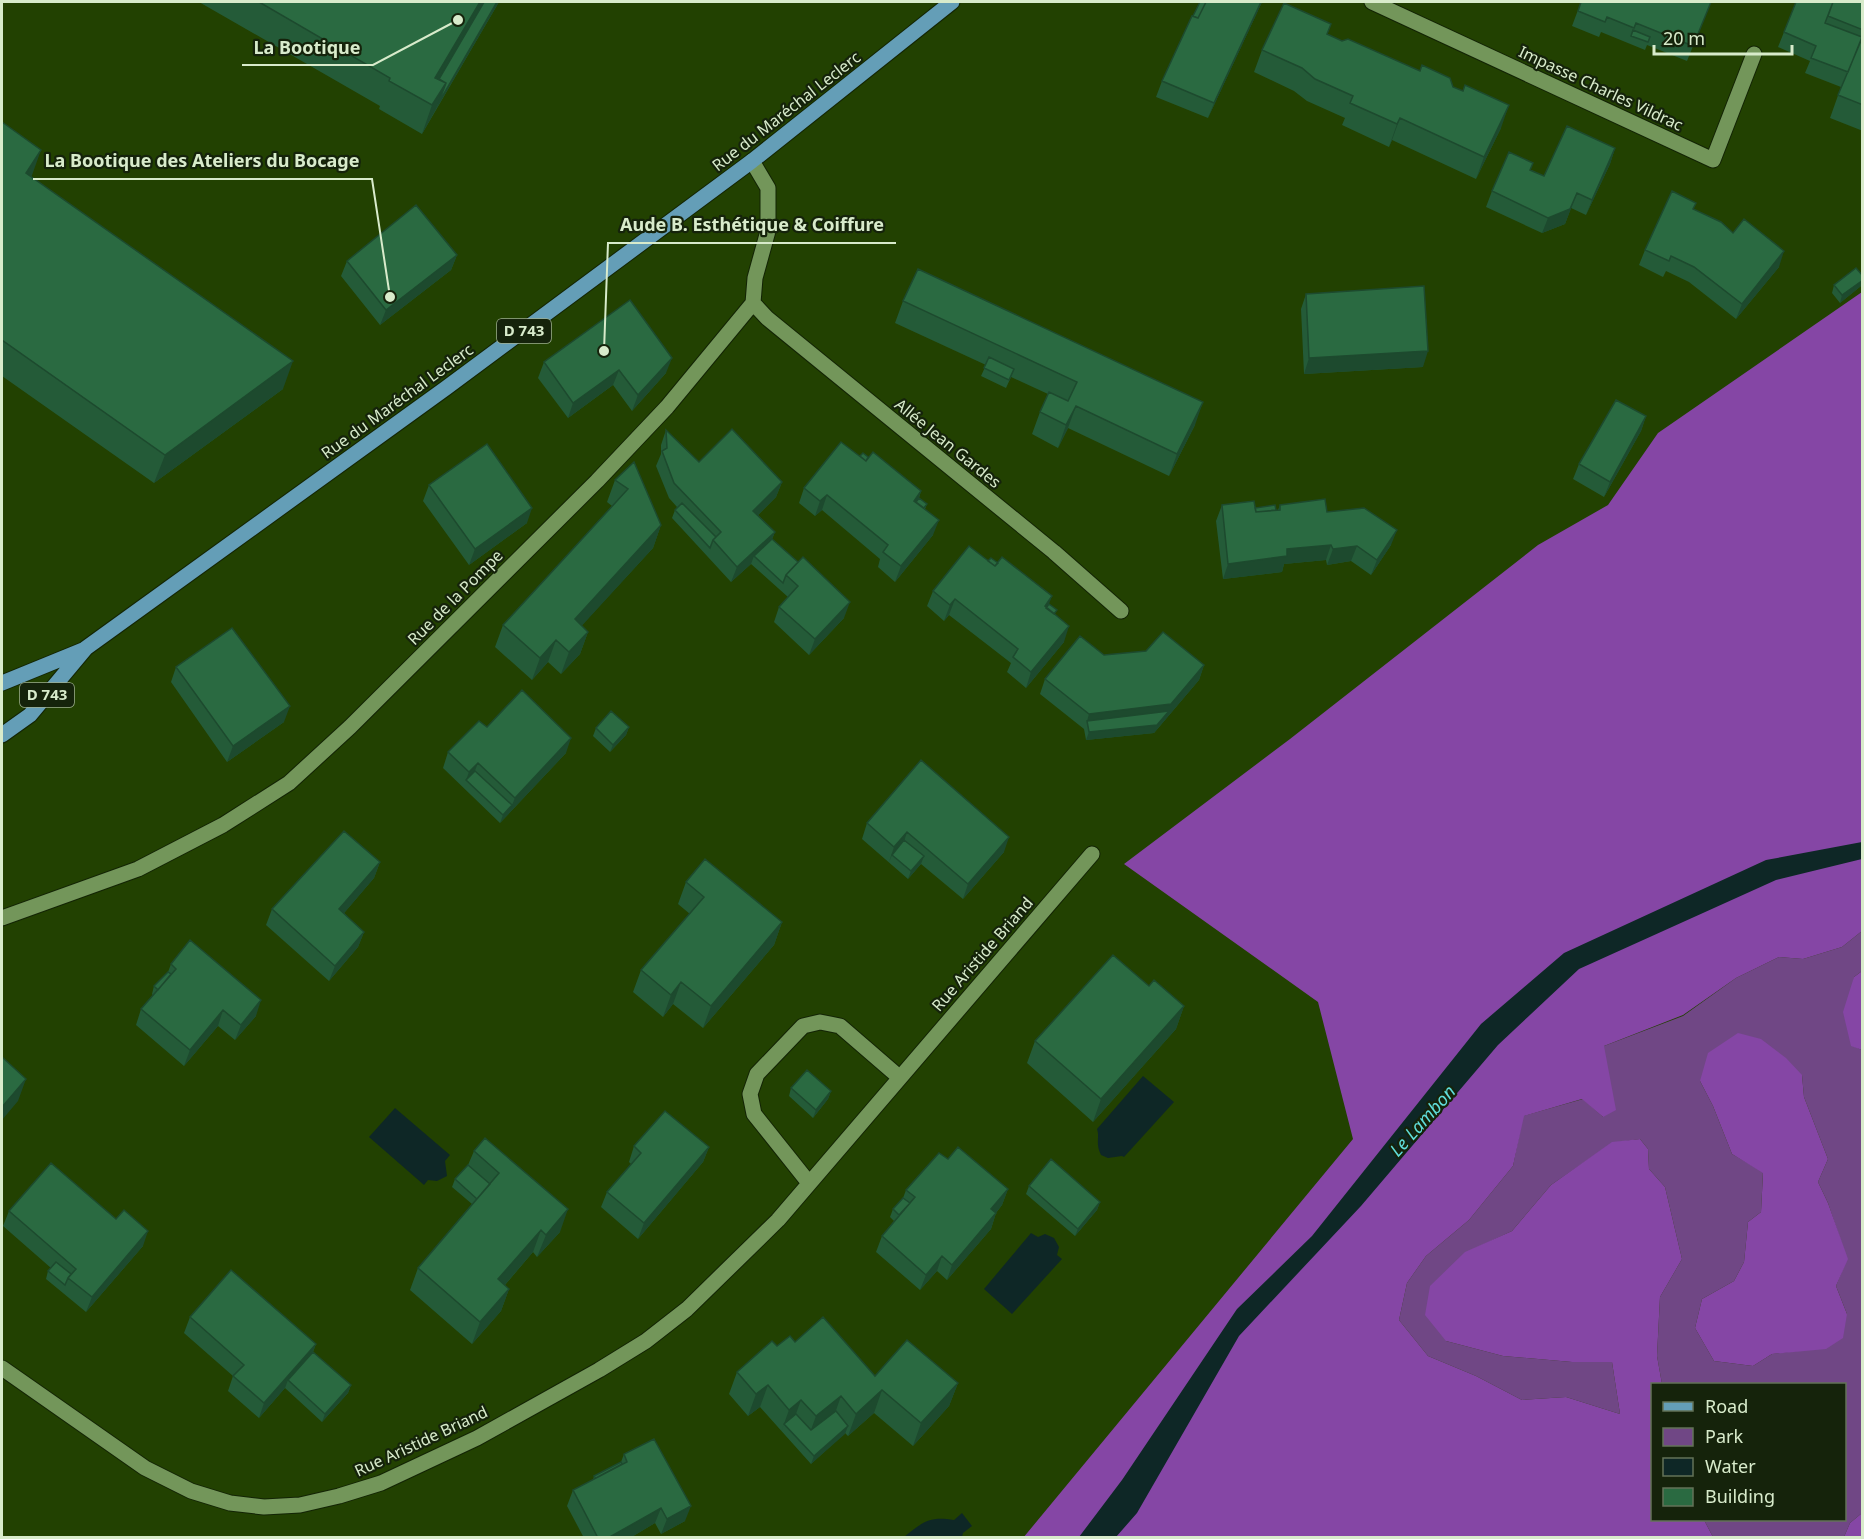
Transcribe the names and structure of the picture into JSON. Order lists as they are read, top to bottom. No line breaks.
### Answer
{"streets":{"main road":["Rue du Maréchal Leclerc","D 743"],"street":["Impasse Charles Vildrac","Allée Jean Gardes","Rue de la Pompe","Rue Aristide Briand"]},"crossings":[["Allée Jean Gardes","Rue de la Pompe"]],"water":["Le Lambon"],"places":["La Bootique","La Bootique des Ateliers du Bocage","Aude B. Esthétique & Coiffure"],"legend":["Road","Park","Water","Building"],"scale_bar":"20 m"}
